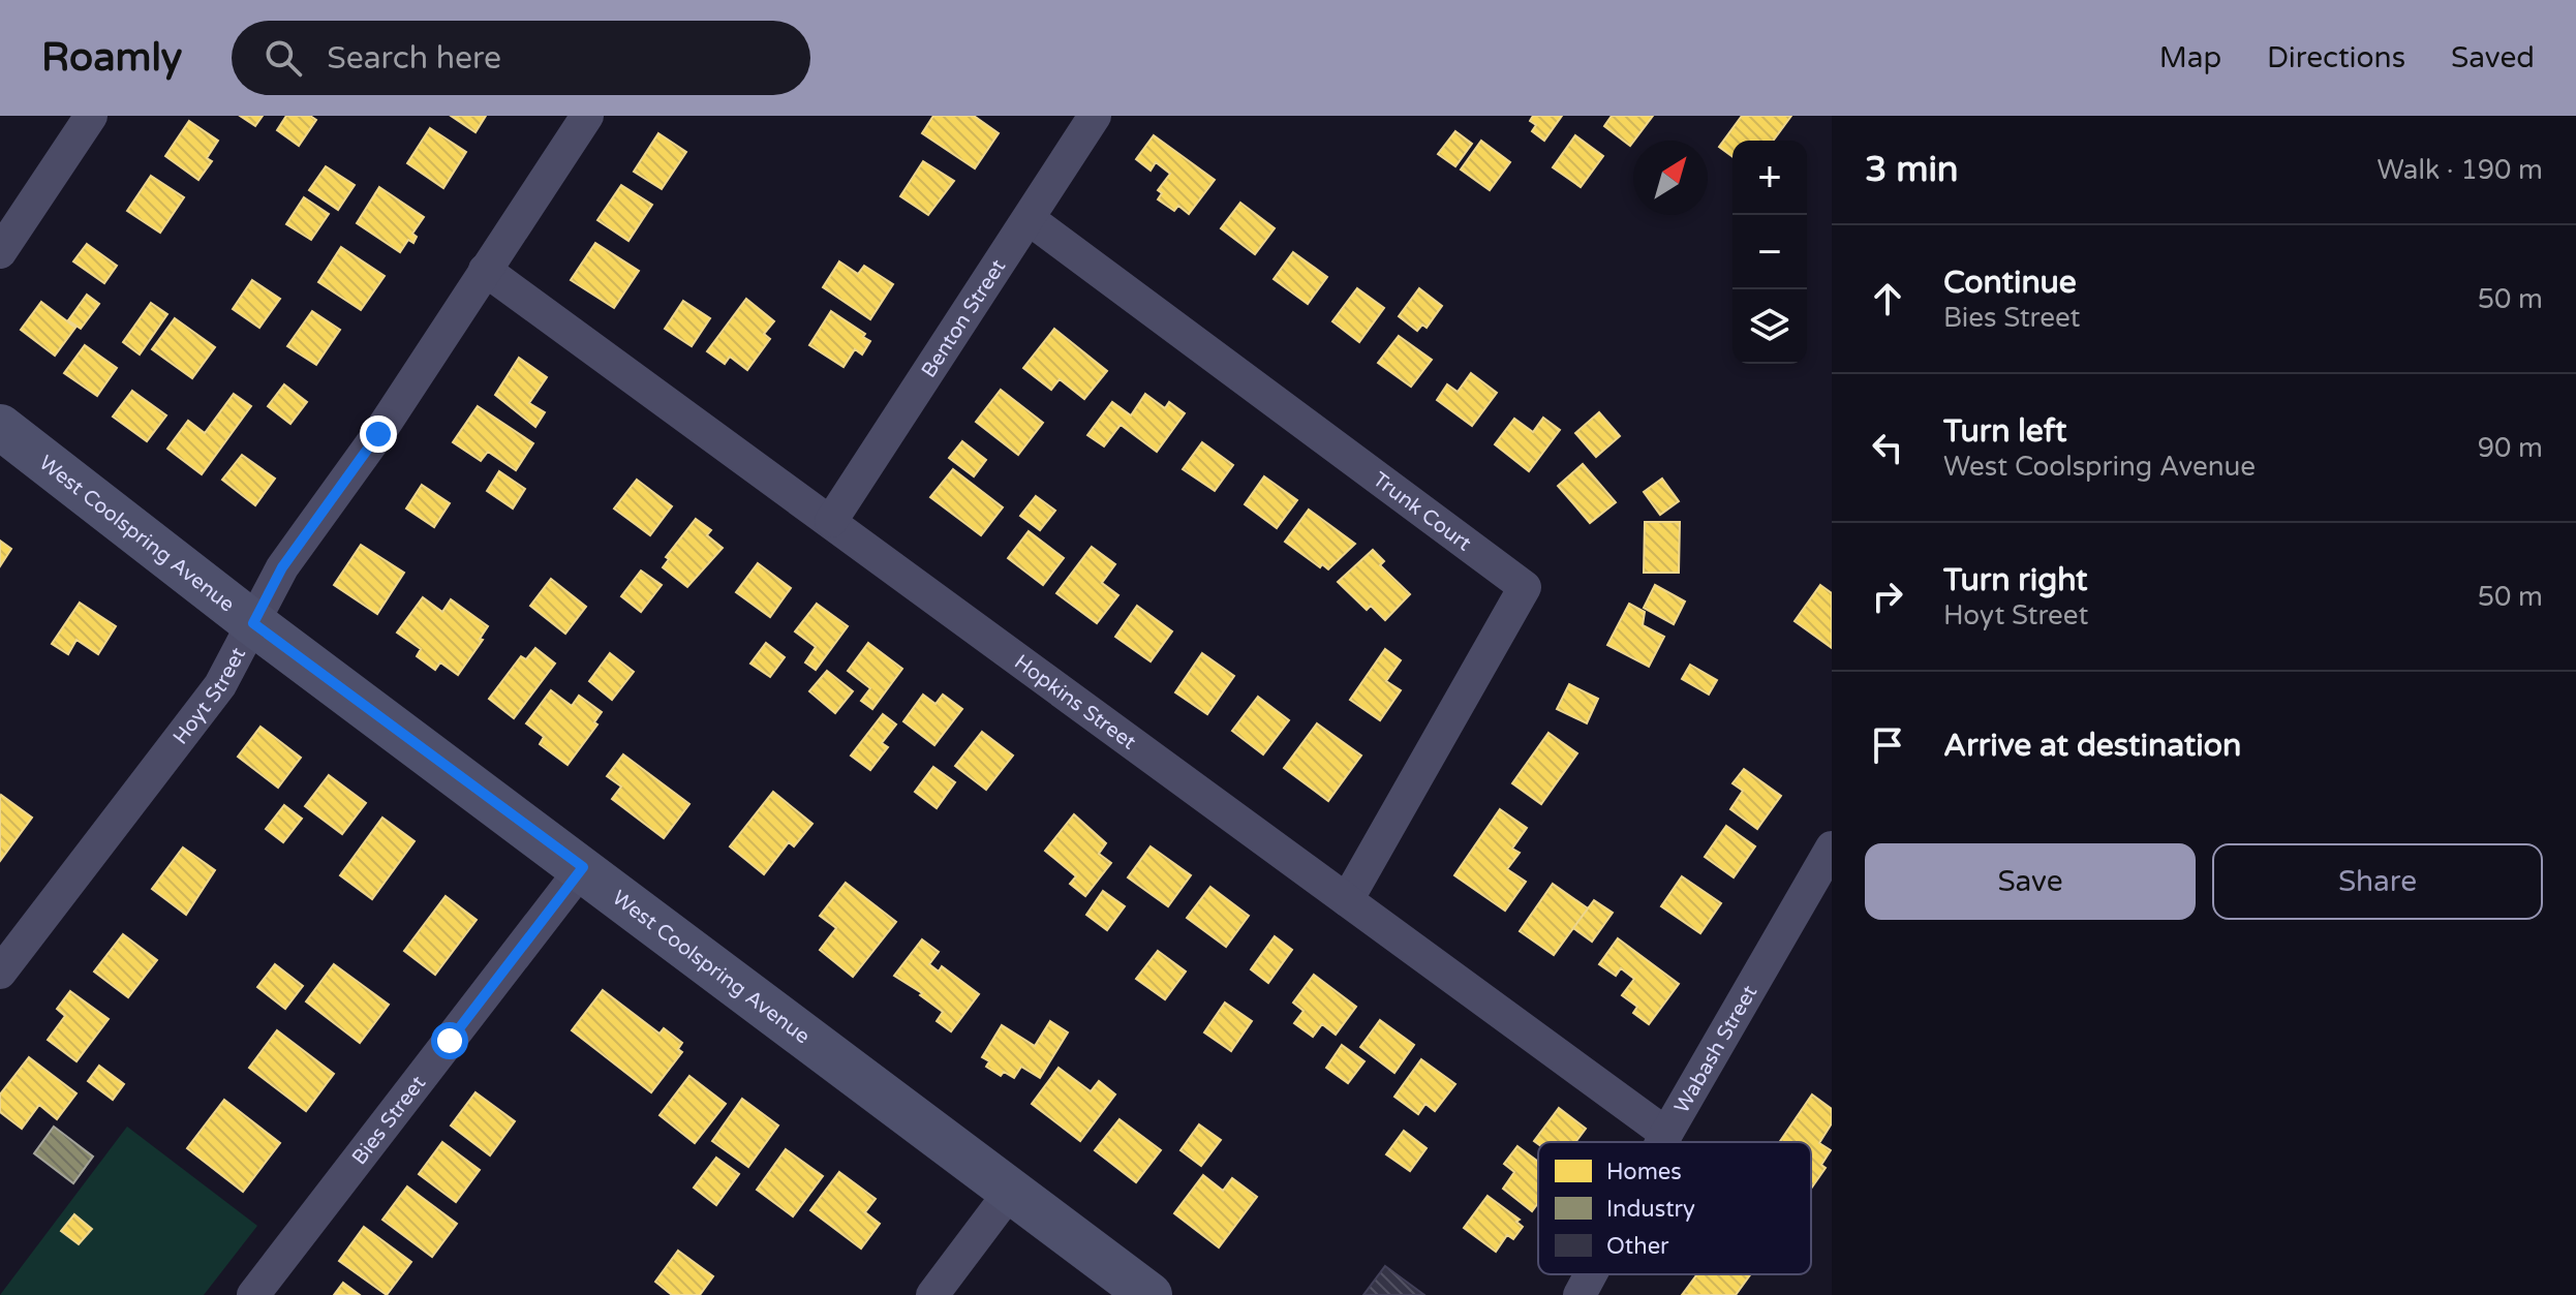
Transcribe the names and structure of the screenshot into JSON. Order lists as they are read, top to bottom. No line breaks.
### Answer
{"streets":{"street":["Benton Street","Trunk Court","West Coolspring Avenue","Hoyt Street","Hopkins Street","Wabash Street","Bies Street"]},"crossings":[["Benton Street","Trunk Court"],["Benton Street","Hopkins Street"],["Trunk Court","Hopkins Street"],["West Coolspring Avenue","Hoyt Street"],["West Coolspring Avenue","Bies Street"],["Hoyt Street","Hopkins Street"],["Hopkins Street","Wabash Street"]],"legend":["Homes","Industry","Other"],"north":"top right","page":{"header":"Roamly","search":"Search here","nav":["Map","Directions","Saved"],"heading":["3 min","Walk · 190 m"],"map_buttons":["+","−"],"list":[["Continue","Bies Street","50 m"],["Turn left","West Coolspring Avenue","90 m"],["Turn right","Hoyt Street","50 m"],"Arrive at destination"],"buttons":["Save","Share"]}}
